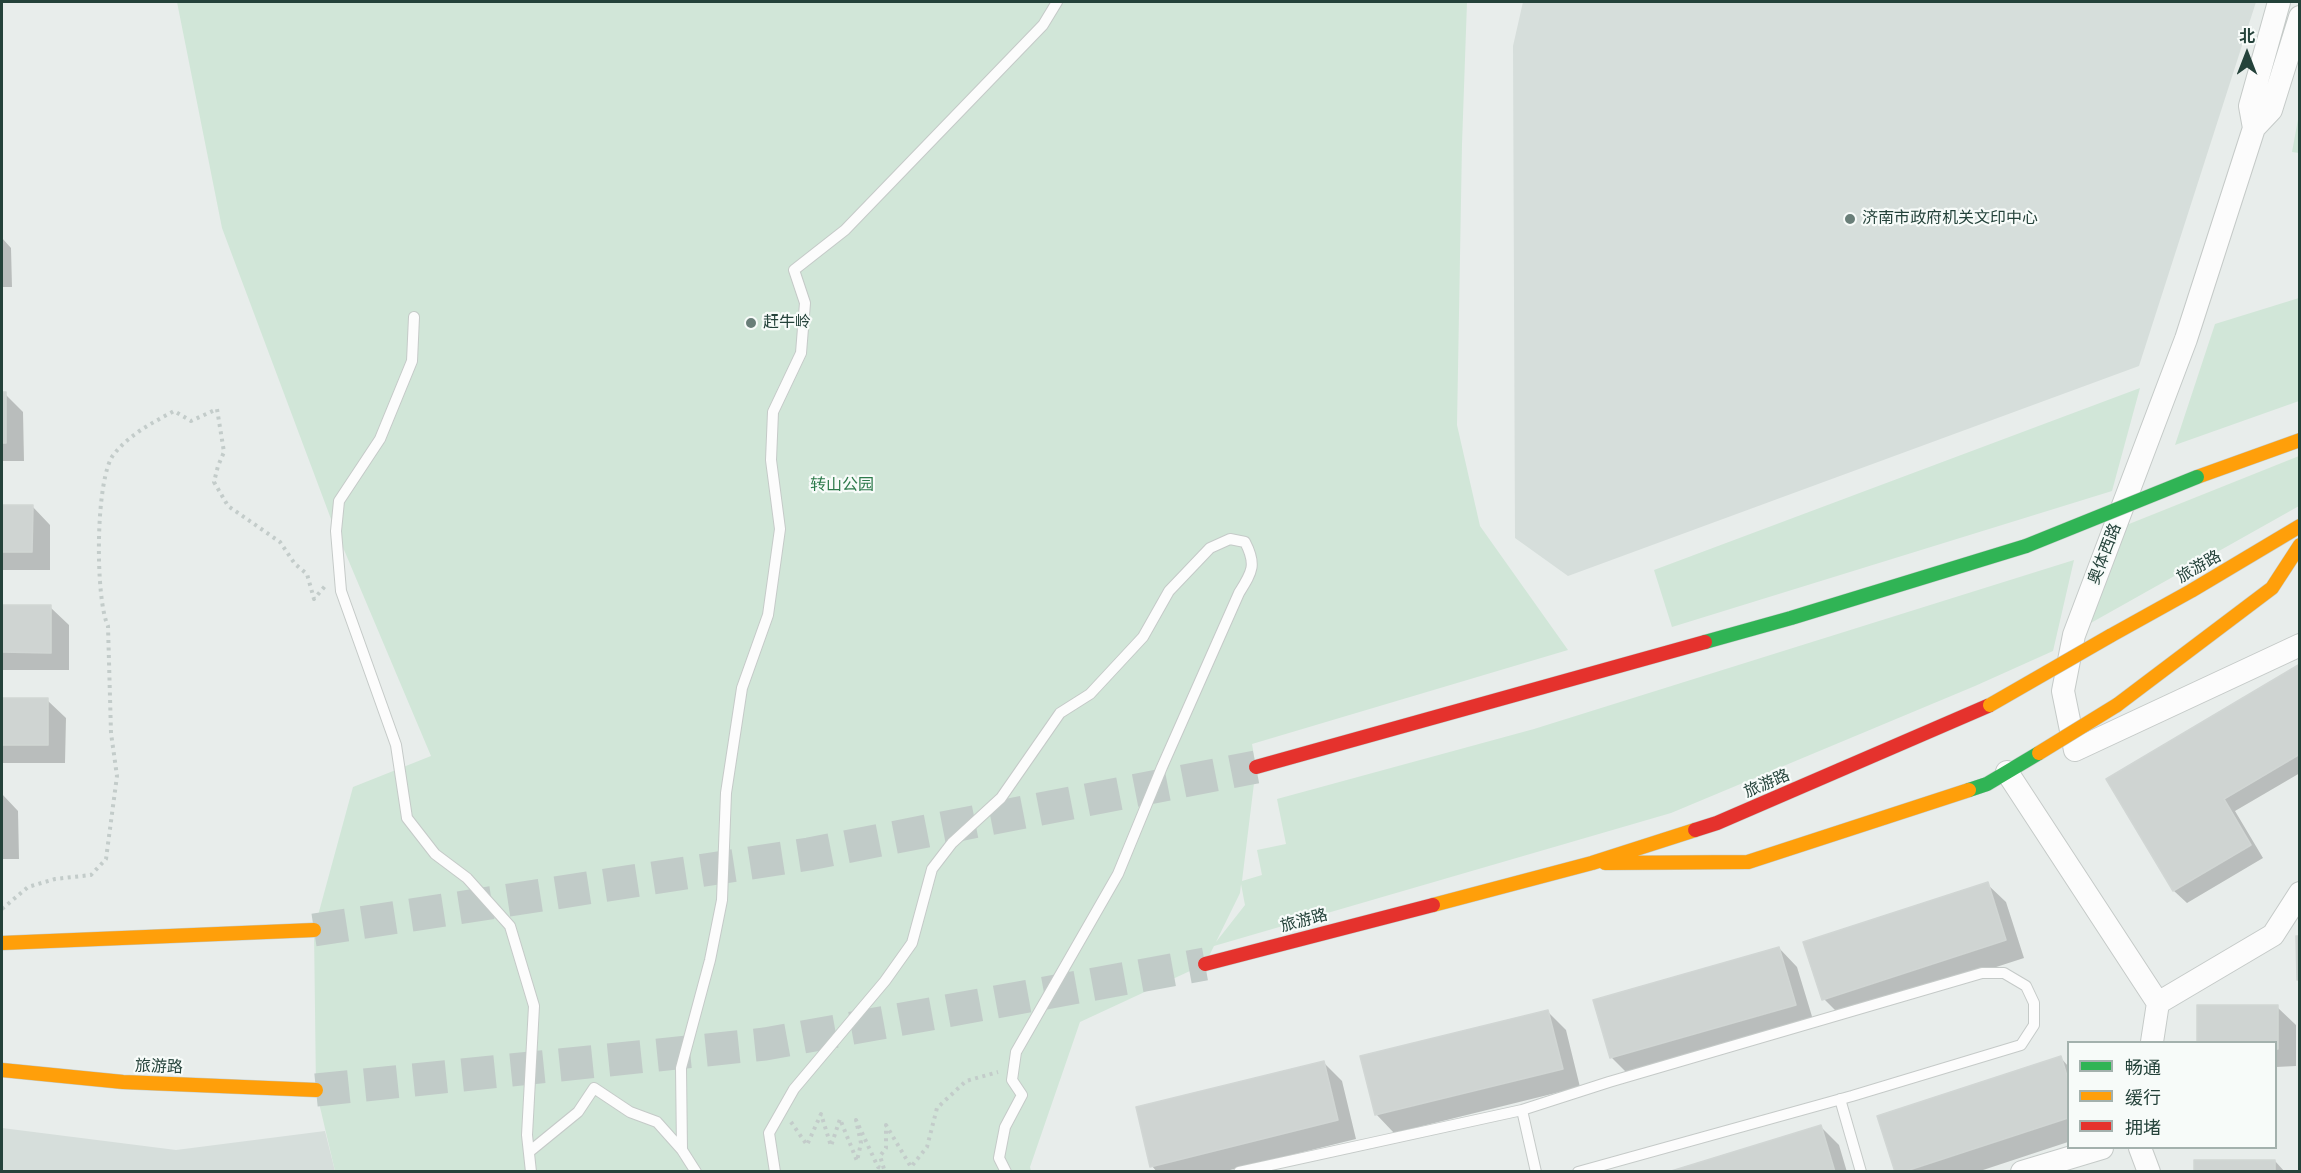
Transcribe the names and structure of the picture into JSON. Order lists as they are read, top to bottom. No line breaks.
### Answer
{"streets":{"main road":["旅游路"],"street":["奥体西路"]},"parks":["转山公园"],"places":["济南市政府机关文印中心","赶牛岭"],"legend":["畅通","缓行","拥堵"],"north":"top"}
